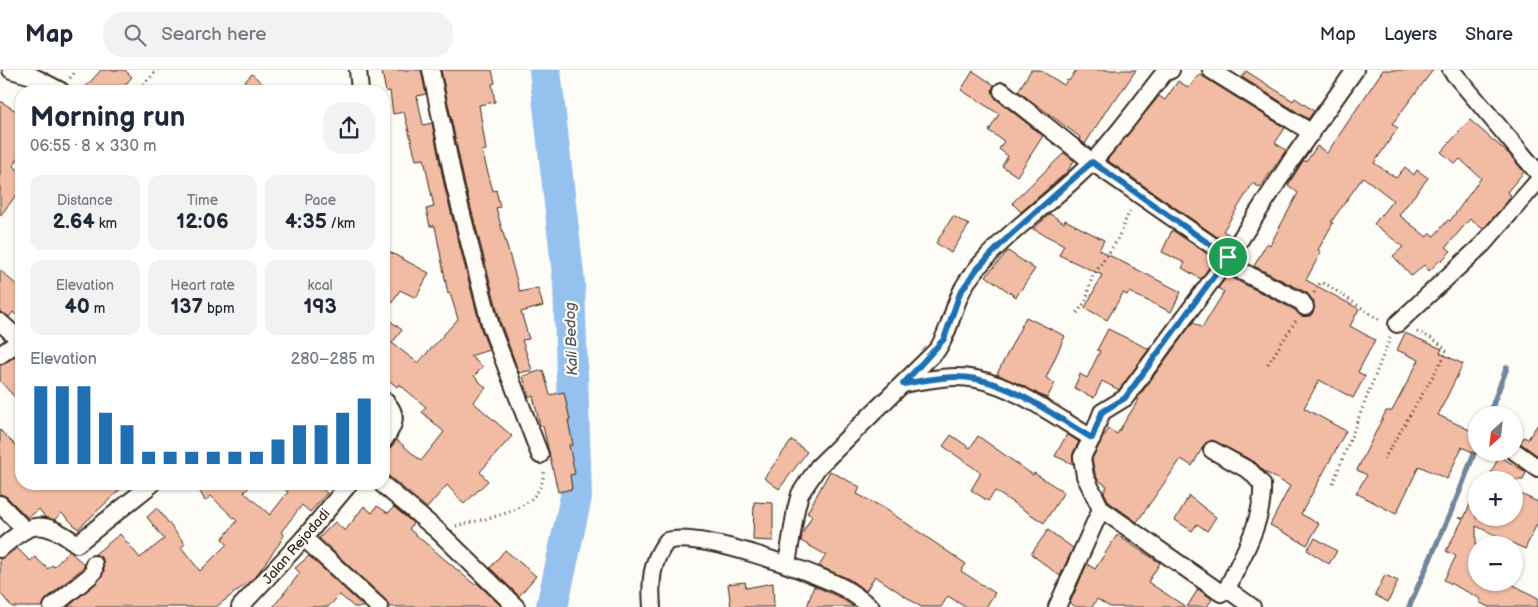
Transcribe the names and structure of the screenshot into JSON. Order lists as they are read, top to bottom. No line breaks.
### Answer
{"streets":{"street":["Jalan Rejodadi"]},"water":["Kali Bedog"],"north":"bottom left","page":{"header":"Map","search":"Search here","nav":["Map","Layers","Share"],"heading":["Morning run","06:55 · 8 × 330 m"],"stats":[["Distance","2.64 km"],["Time","12:06"],["Pace","4:35 /km"],["Elevation","40 m"],["Heart rate","137 bpm"],["kcal","193"]],"chart":["Elevation","280–285 m"],"map_buttons":["+","−"]}}
